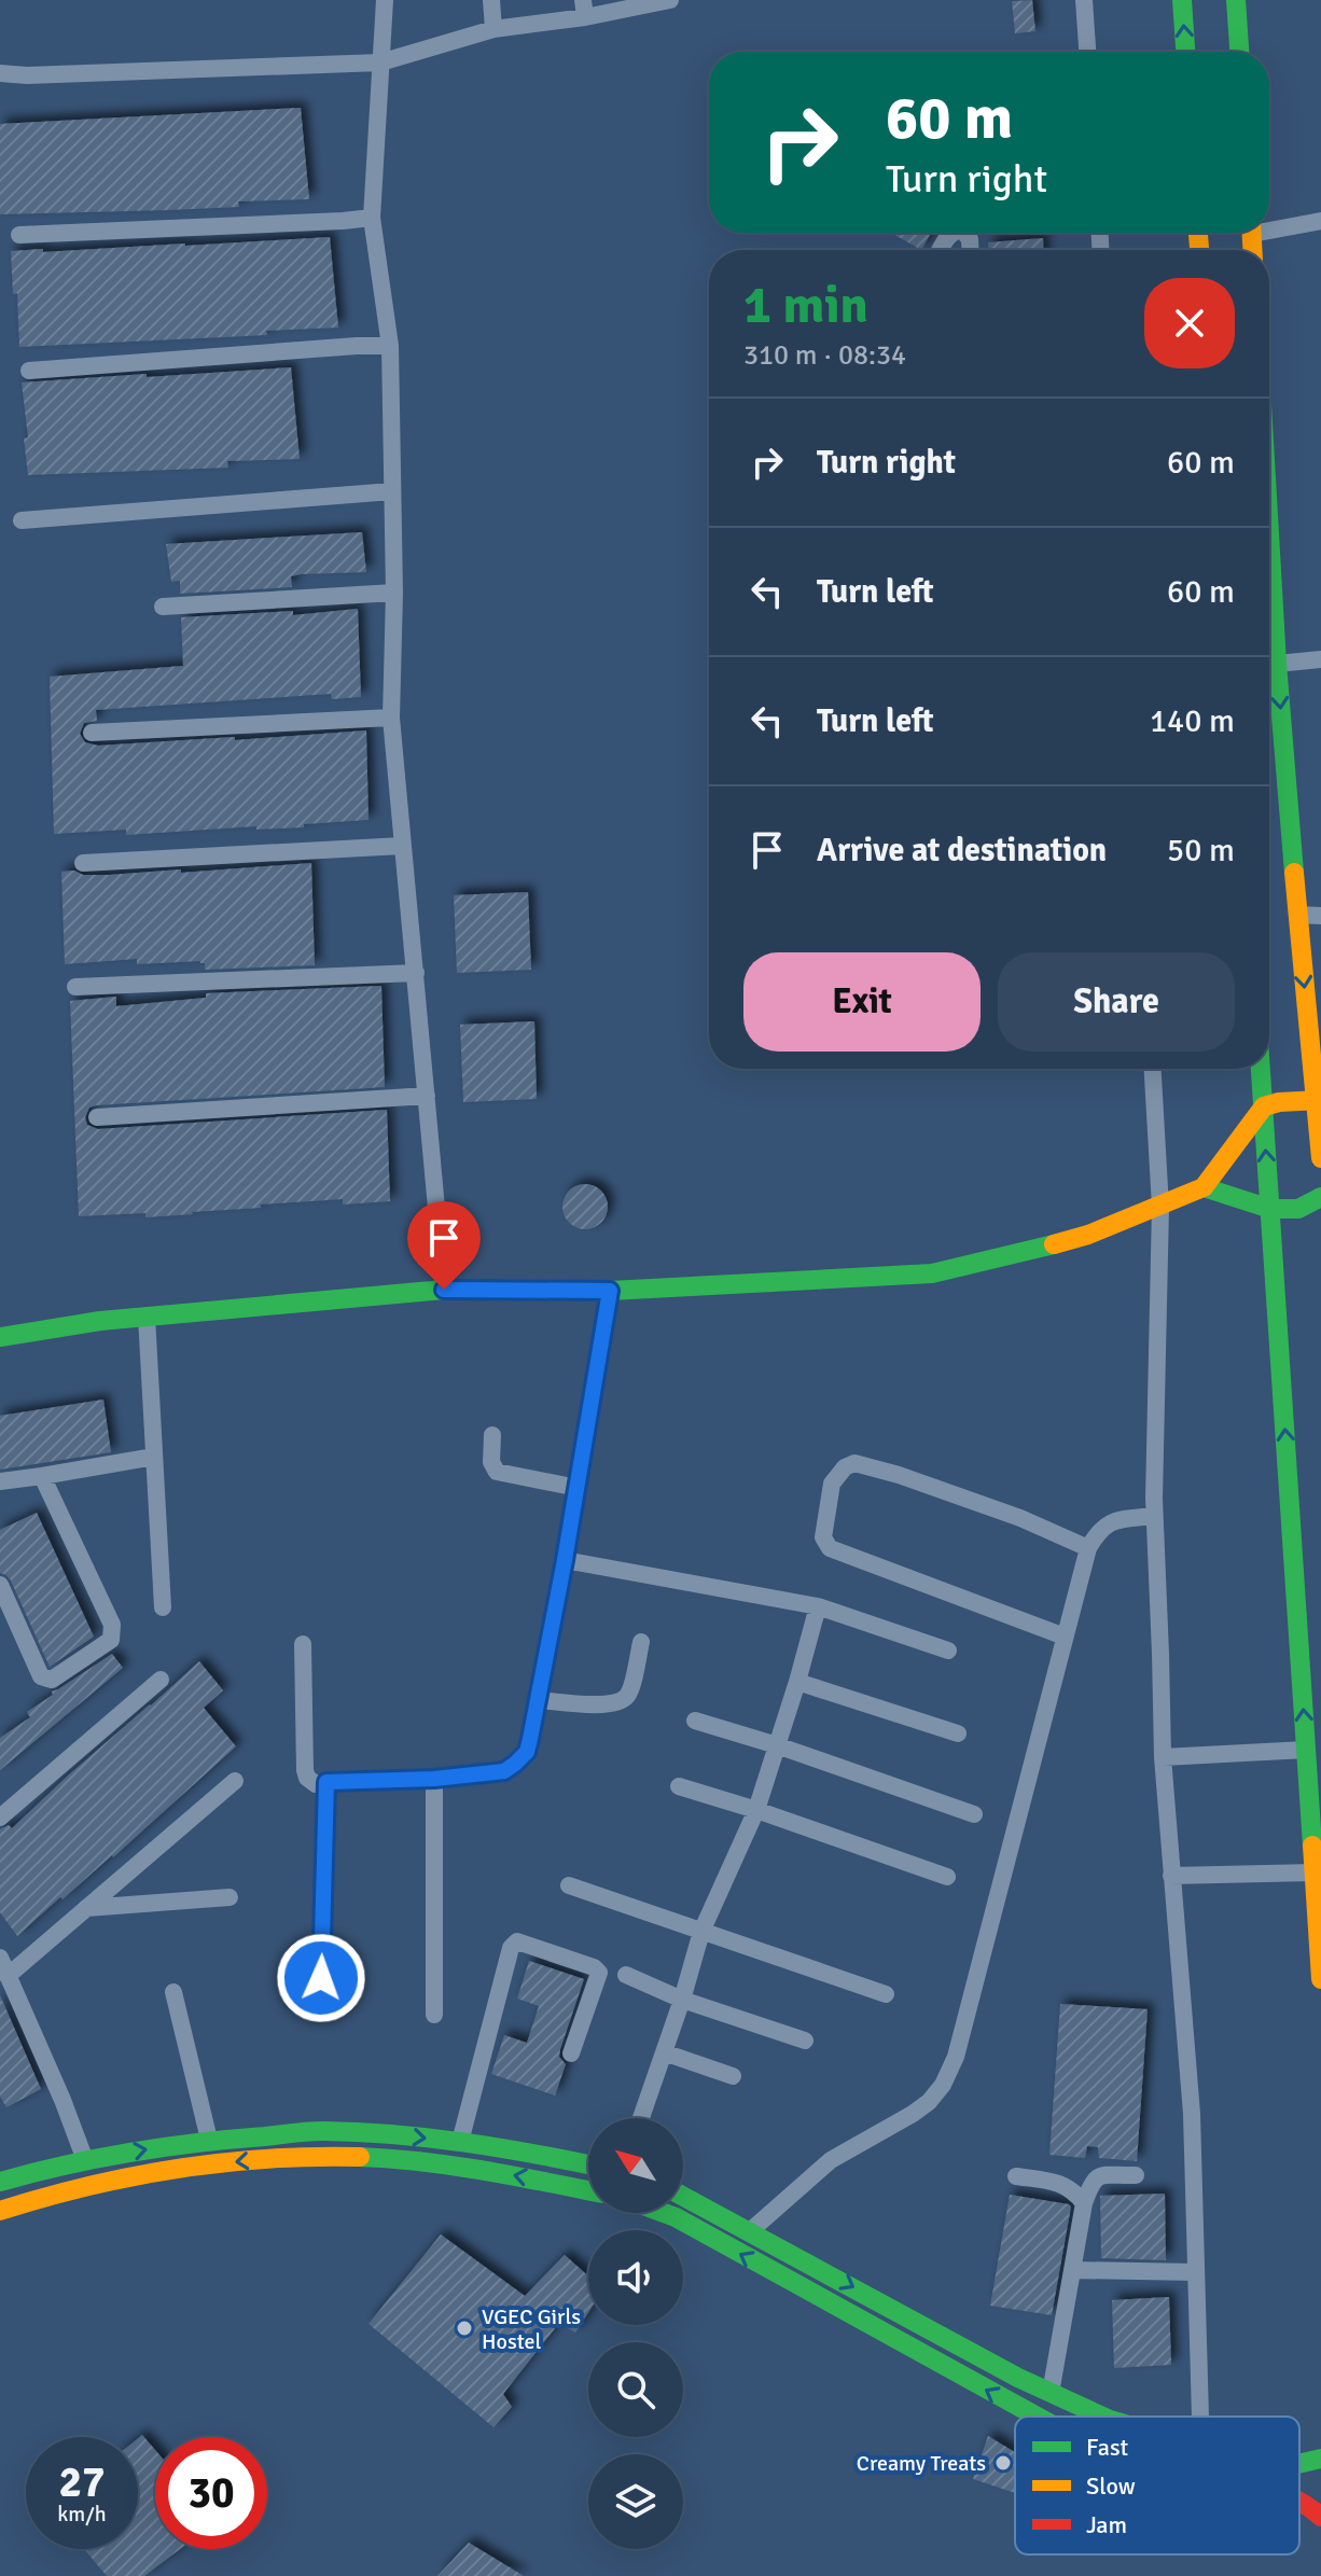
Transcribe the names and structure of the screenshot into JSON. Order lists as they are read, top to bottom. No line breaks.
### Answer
{"places":["VGEC Girls Hostel","Creamy Treats"],"legend":["Fast","Slow","Jam"],"north":"top left","page":{"turn":["60 m","Turn right"],"heading":["1 min","310 m · 08:34"],"list":[{"name":"Turn right","value":"60 m"},{"name":"Turn left","value":"60 m"},{"name":"Turn left","value":"140 m"},{"name":"Arrive at destination","value":"50 m"}],"buttons":["Exit","Share"],"speed":"27 km/h","limit":"30"}}
